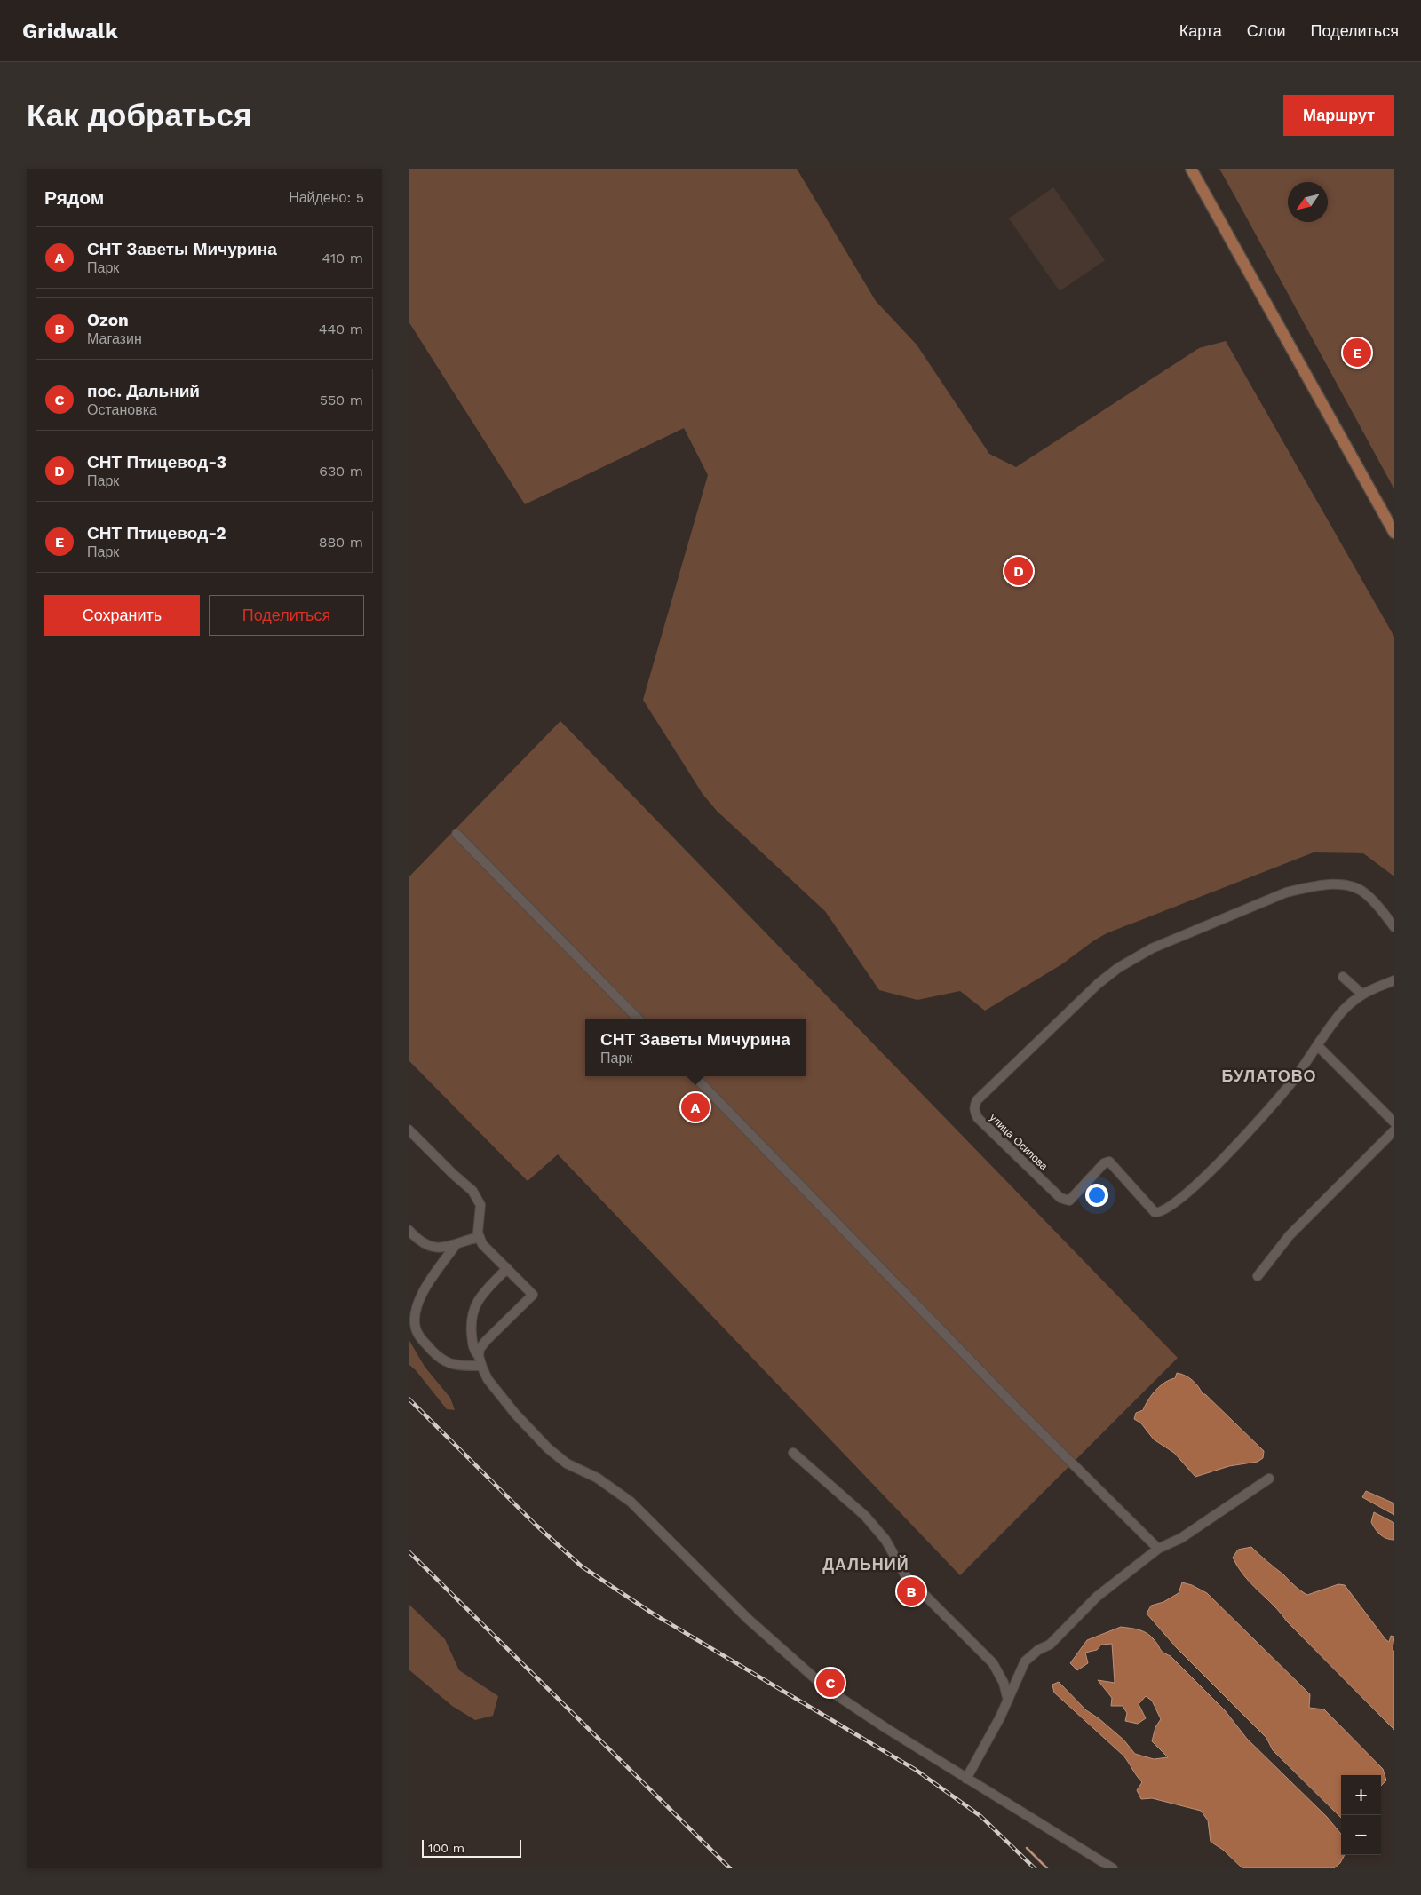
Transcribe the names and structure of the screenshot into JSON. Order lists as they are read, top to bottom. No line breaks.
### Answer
{"streets":{"street":["улица Осипова"]},"districts":["БУЛАТОВО","ДАЛЬНИЙ"],"scale_bar":"100 m","north":"bottom left","page":{"header":"Gridwalk","nav":["Карта","Слои","Поделиться"],"buttons":["Маршрут",["Сохранить","Поделиться"]],"title":"Как добраться","heading":["Рядом","Найдено: 5"],"list":[{"mark":"A","name":"СНТ Заветы Мичурина","note":"Парк","value":"410 m"},{"mark":"B","name":"Ozon","note":"Магазин","value":"440 m"},{"mark":"C","name":"пос. Дальний","note":"Остановка","value":"550 m"},{"mark":"D","name":"СНТ Птицевод-3","note":"Парк","value":"630 m"},{"mark":"E","name":"СНТ Птицевод-2","note":"Парк","value":"880 m"}],"pins":["E","D","A","B","C"],"popup":["СНТ Заветы Мичурина","Парк"],"map_buttons":["+","−"],"scale":"100 m"}}
